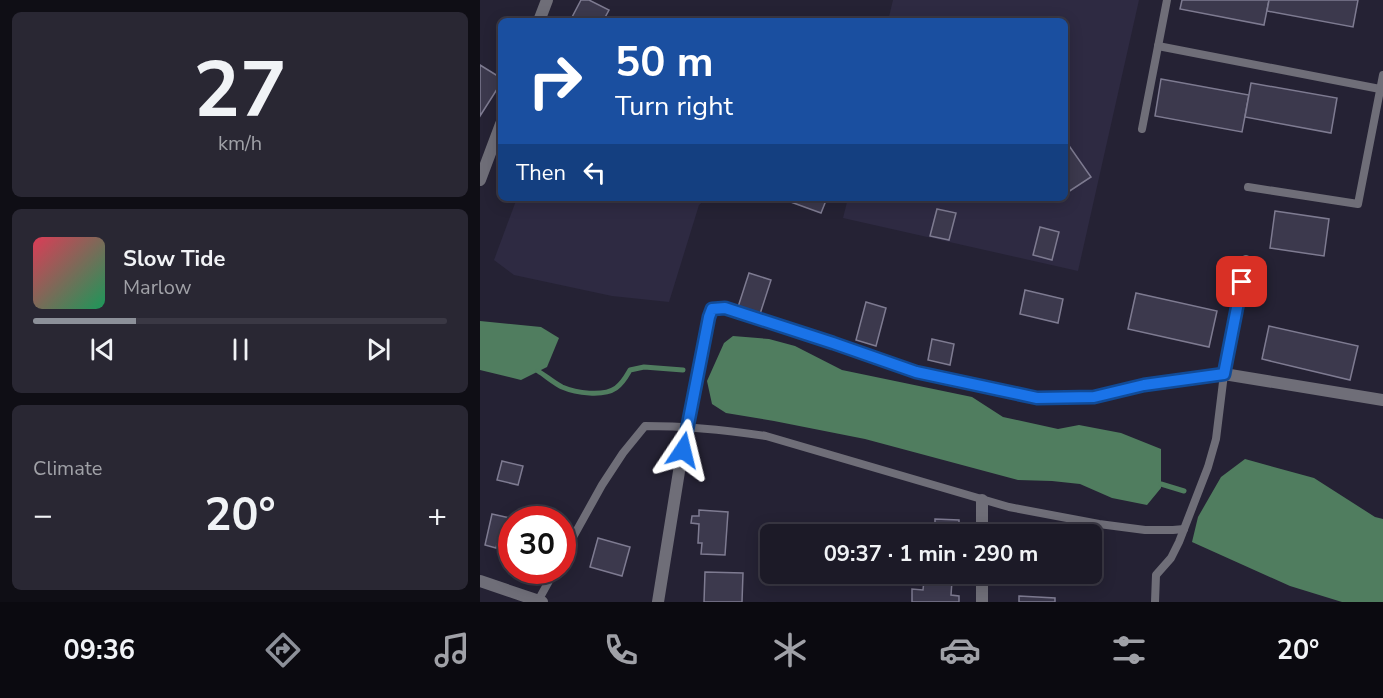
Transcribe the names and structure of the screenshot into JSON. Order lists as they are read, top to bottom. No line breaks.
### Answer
{"page":{"tile":[["27","km/h"],"Climate"],"turn":["50 m","Turn right"],"then":"Then","song":["Slow Tide","Marlow"],"heat":["−","20°","+"],"limit":"30","trip":"09:37 · 1 min · 290 m","tabs":["09:36","20°"]}}
